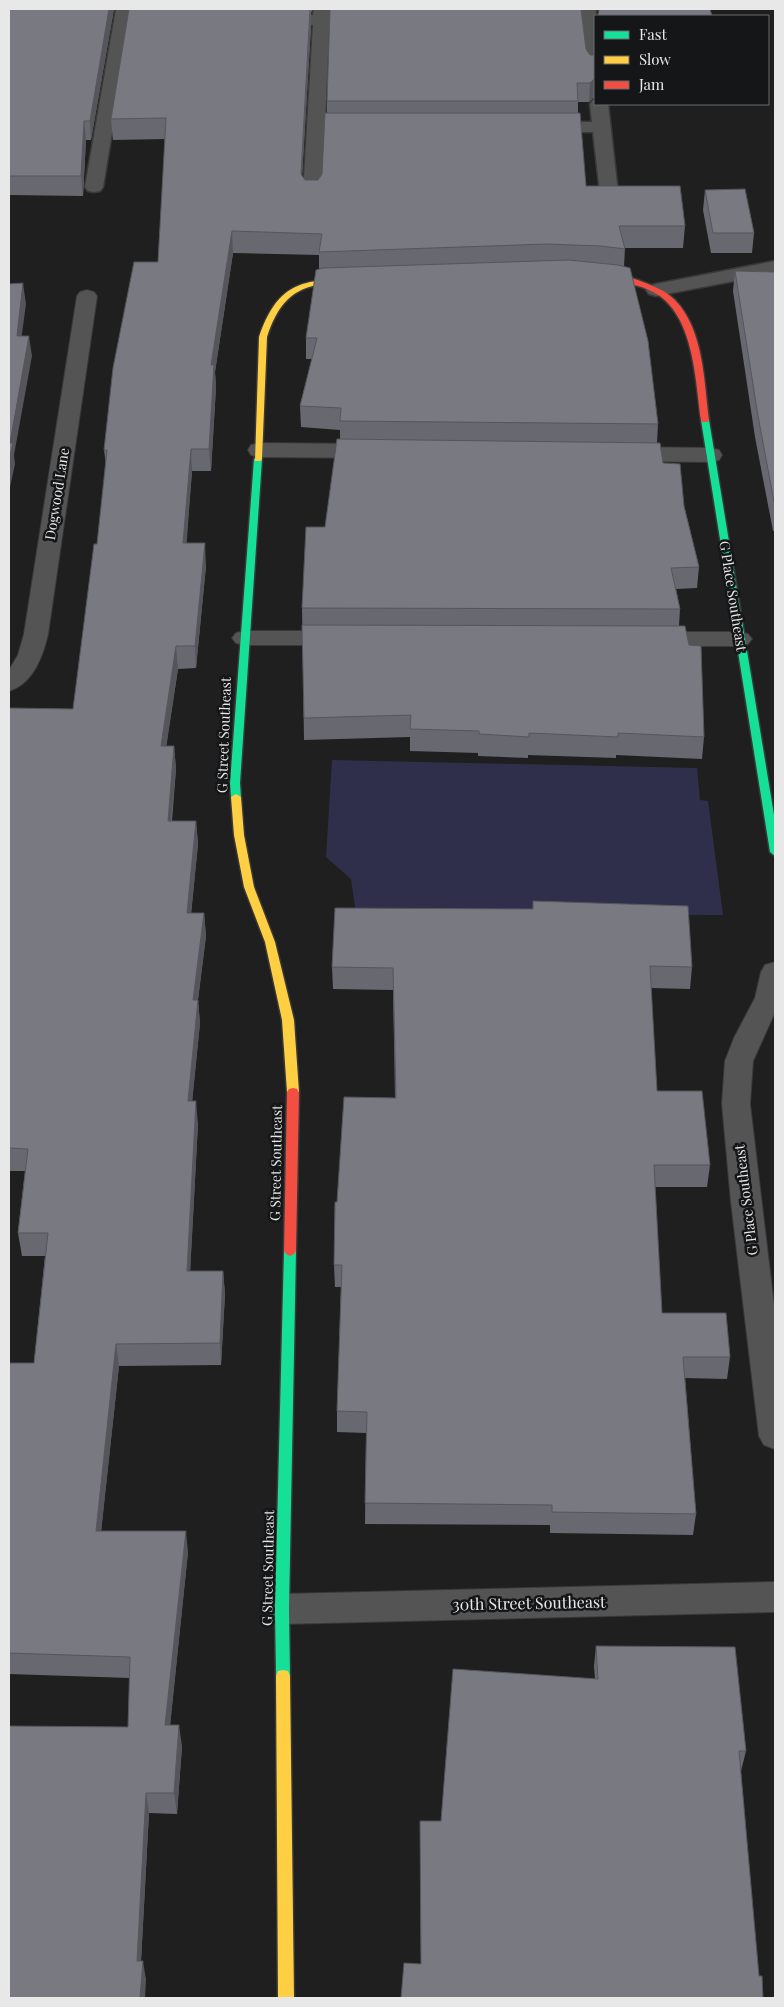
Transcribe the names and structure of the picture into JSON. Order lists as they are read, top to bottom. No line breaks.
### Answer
{"streets":{"street":["Dogwood Lane","G Place Southeast","G Street Southeast","30th Street Southeast"]},"crossings":[["G Street Southeast","30th Street Southeast"]],"legend":["Fast","Slow","Jam"]}
